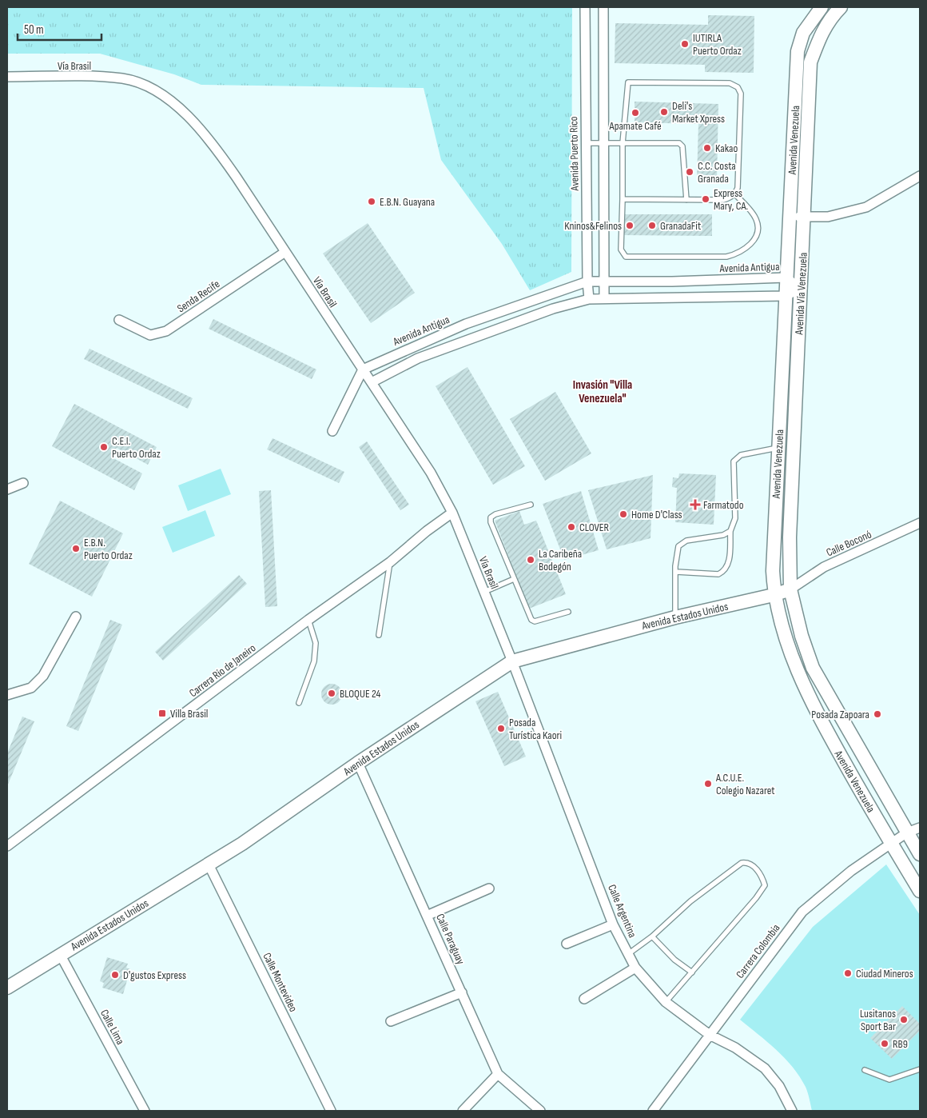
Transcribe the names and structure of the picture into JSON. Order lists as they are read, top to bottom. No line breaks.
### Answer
{"streets":{"street":["Vía Brasil","Avenida Venezuela","Avenida Puerto Rico","Avenida Antigua","Avenida Vía Venezuela","Senda Recife","Calle Boconó","Avenida Estados Unidos","Carrera Río de Janeiro","Calle Argentina","Calle Paraguay","Carrera Colombia","Calle Montevideo","Calle Lima"]},"crossings":[["Vía Brasil","Avenida Antigua"],["Vía Brasil","Senda Recife"],["Vía Brasil","Avenida Estados Unidos"],["Vía Brasil","Carrera Río de Janeiro"],["Vía Brasil","Calle Argentina"],["Avenida Venezuela","Avenida Antigua"],["Avenida Venezuela","Avenida Vía Venezuela"],["Avenida Venezuela","Calle Boconó"],["Avenida Venezuela","Avenida Estados Unidos"],["Avenida Venezuela","Carrera Colombia"],["Avenida Puerto Rico","Avenida Antigua"],["Avenida Antigua","Avenida Vía Venezuela"],["Avenida Vía Venezuela","Calle Boconó"],["Avenida Vía Venezuela","Avenida Estados Unidos"],["Calle Boconó","Avenida Estados Unidos"],["Avenida Estados Unidos","Calle Argentina"],["Avenida Estados Unidos","Calle Paraguay"],["Avenida Estados Unidos","Calle Montevideo"],["Avenida Estados Unidos","Calle Lima"],["Calle Argentina","Carrera Colombia"]],"districts":["Invasión \"Villa Venezuela\""],"places":{"other":["IUTIRLA Puerto Ordaz","Deli's Market Xpress","Apamate Café","Kakao","C.C. Costa Granada","Express Mary, CA.","E.B.N. Guayana","Kninos&Felinos","GranadaFit","C.E.I. Puerto Ordaz","Home D'Class","CLOVER","E.B.N. Puerto Ordaz","La Caribeña Bodegón","BLOQUE 24","Posada Zapoara","Posada Turística Kaori","A.C.U.E. Colegio Nazaret","Ciudad Mineros","D'gustos Express","Lusitanos Sport Bar","RB9"],"health":["Farmatodo"],"transit":["Villa Brasil"]},"scale_bar":"50 m"}
